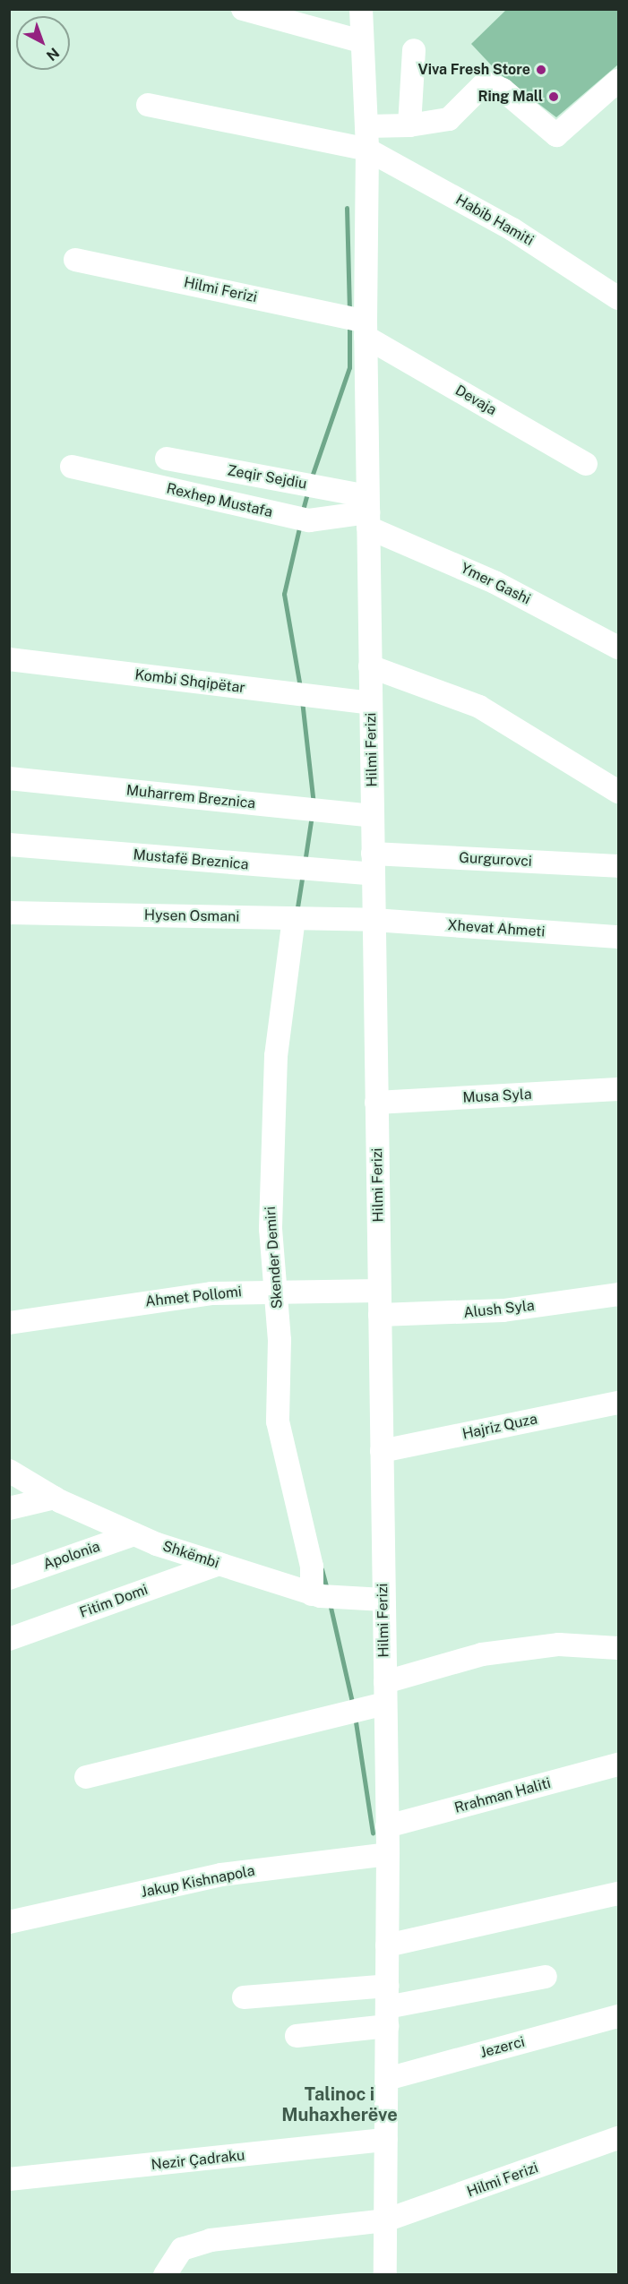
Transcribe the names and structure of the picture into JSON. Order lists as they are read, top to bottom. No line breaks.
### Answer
{"streets":{"street":["Habib Hamiti","Hilmi Ferizi","Devaja","Zeqir Sejdiu","Rexhep Mustafa","Ymer Gashi","Kombi Shqipëtar","Muharrem Breznica","Mustafë Breznica","Gurgurovci","Hysen Osmani","Xhevat Ahmeti","Musa Syla","Skender Demiri","Ahmet Pollomi","Alush Syla","Hajriz Quza","Shkëmbi","Apolonia","Fitim Domi","Rrahman Haliti","Jakup Kishnapola","Jezerci","Nezir Çadraku"]},"crossings":[["Habib Hamiti","Hilmi Ferizi"],["Hilmi Ferizi","Devaja"],["Hilmi Ferizi","Zeqir Sejdiu"],["Hilmi Ferizi","Rexhep Mustafa"],["Hilmi Ferizi","Ymer Gashi"],["Hilmi Ferizi","Kombi Shqipëtar"],["Hilmi Ferizi","Muharrem Breznica"],["Hilmi Ferizi","Mustafë Breznica"],["Hilmi Ferizi","Gurgurovci"],["Hilmi Ferizi","Hysen Osmani"],["Hilmi Ferizi","Xhevat Ahmeti"],["Hilmi Ferizi","Musa Syla"],["Hilmi Ferizi","Ahmet Pollomi"],["Hilmi Ferizi","Alush Syla"],["Hilmi Ferizi","Hajriz Quza"],["Hilmi Ferizi","Shkëmbi"],["Hilmi Ferizi","Rrahman Haliti"],["Hilmi Ferizi","Jakup Kishnapola"],["Hilmi Ferizi","Jezerci"],["Hilmi Ferizi","Nezir Çadraku"],["Zeqir Sejdiu","Rexhep Mustafa"],["Zeqir Sejdiu","Ymer Gashi"],["Rexhep Mustafa","Ymer Gashi"],["Mustafë Breznica","Gurgurovci"],["Hysen Osmani","Xhevat Ahmeti"],["Hysen Osmani","Skender Demiri"],["Skender Demiri","Ahmet Pollomi"],["Skender Demiri","Shkëmbi"],["Shkëmbi","Apolonia"],["Shkëmbi","Fitim Domi"]],"districts":["Talinoc i Muhaxherëve"],"places":["Viva Fresh Store","Ring Mall"],"north":"bottom right"}
